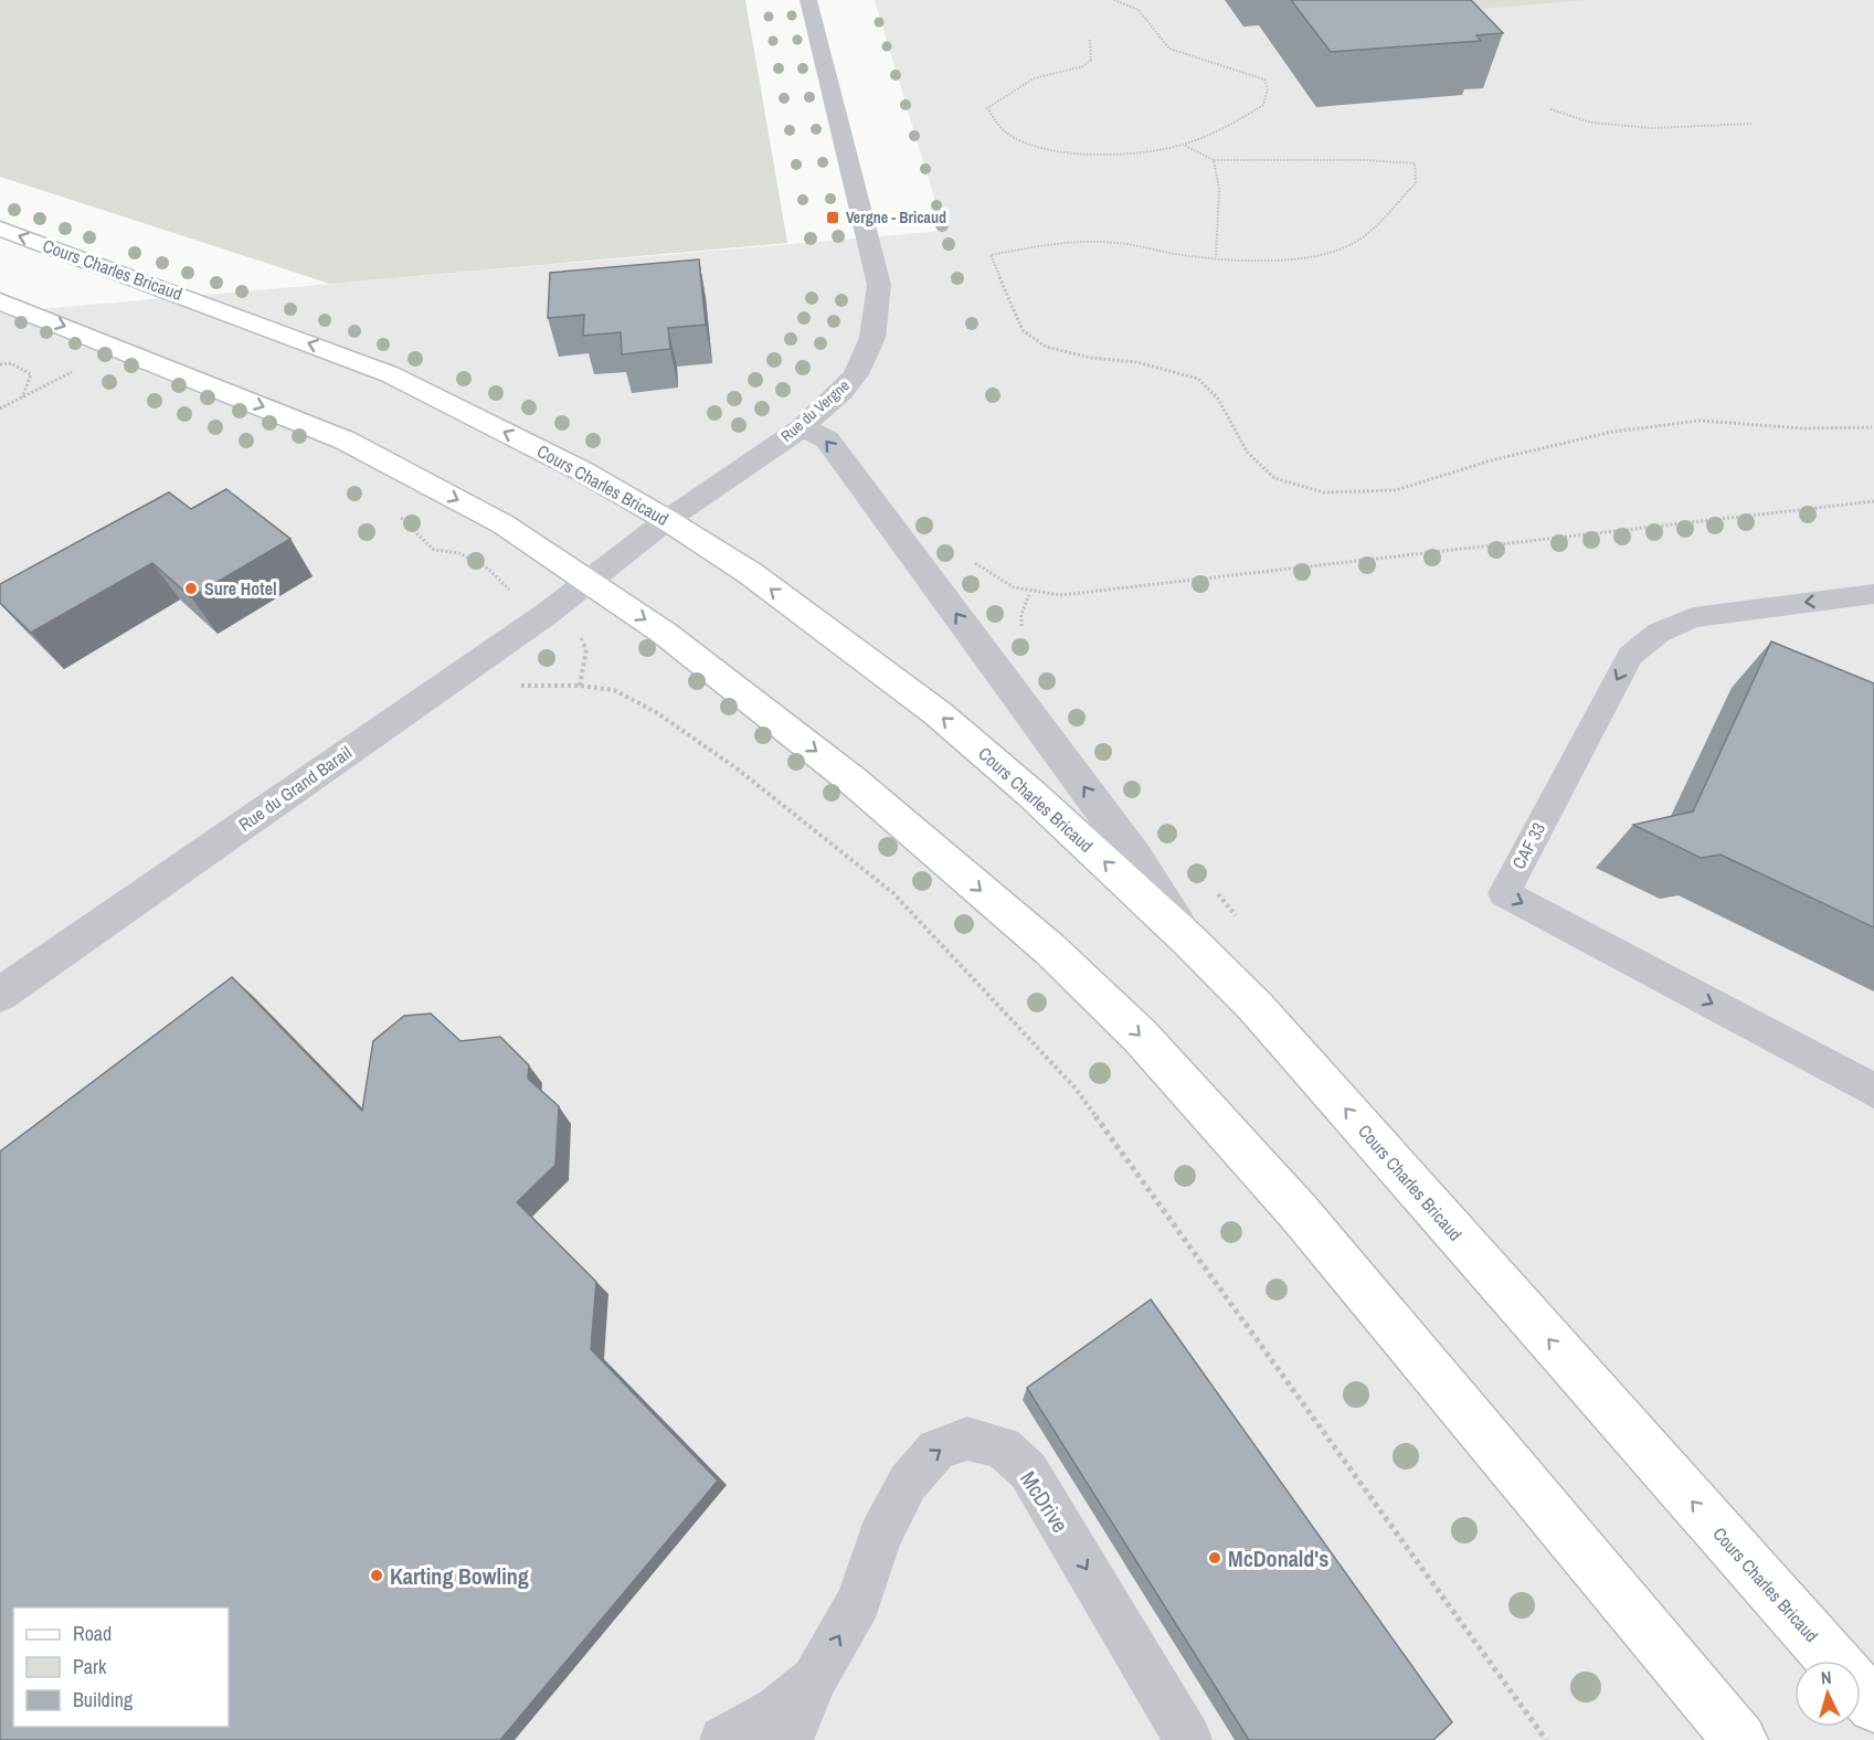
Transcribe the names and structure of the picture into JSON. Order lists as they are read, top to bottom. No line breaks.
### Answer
{"streets":{"main road":["Cours Charles Bricaud"],"street":["Rue du Vergne","Rue du Grand Barail"],"lane":["CAF 33","McDrive"]},"crossings":[["Cours Charles Bricaud","Rue du Vergne"],["Rue du Vergne","Rue du Grand Barail"]],"places":{"transit":["Vergne - Bricaud"],"other":["Sure Hotel","McDonald's","Karting Bowling"]},"legend":["Road","Park","Building"],"north":"top"}
